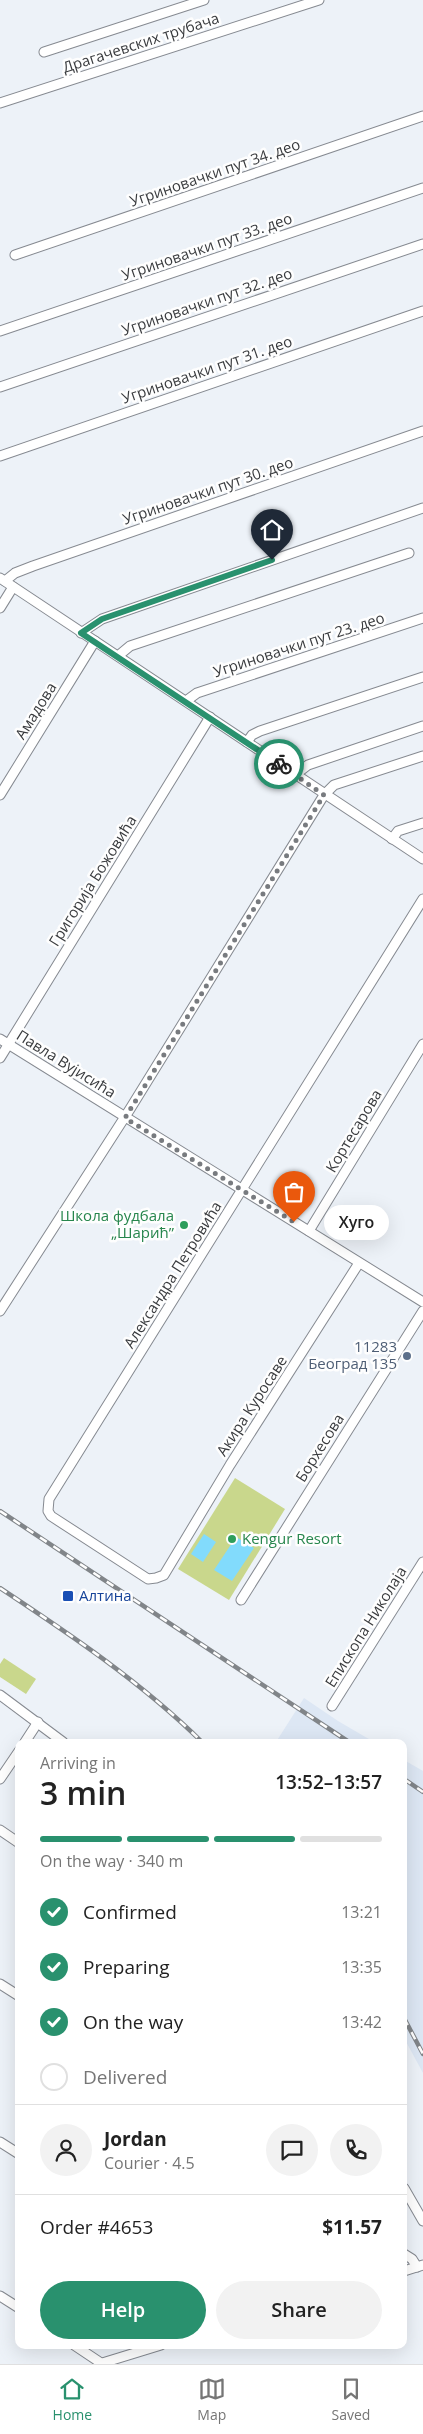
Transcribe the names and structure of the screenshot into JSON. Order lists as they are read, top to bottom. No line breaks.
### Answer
{"streets":{"street":["Драгачевских трубача","Угриновачки пут 34. део","Угриновачки пут 33. део","Угриновачки пут 32. део","Угриновачки пут 31. део","Угриновачки пут 30. део","Угриновачки пут 23. део","Амадова","Григорија Божовића","Павла Вујисића","Кортесарова","Александра Петровића","Акира Куросаве","Борхесова","Епископа Николаја"]},"crossings":[["Григорија Божовића","Павла Вујисића"],["Павла Вујисића","Кортесарова"],["Павла Вујисића","Александра Петровића"],["Павла Вујисића","Акира Куросаве"],["Александра Петровића","Акира Куросаве"]],"places":{"other":["Хуго","Школа фудбала „Шарић”","11283 Београд 135","Kengur Resort"],"transit":["Алтина"]},"page":{"bubble":"Хуго","heading":["3 min","Arriving in","13:52–13:57"],"panel":["Jordan","Courier · 4.5","Order #4653","$11.57"],"bar":"On the way · 340 m","list":[["Confirmed","13:21"],["Preparing","13:35"],["On the way","13:42"],"Delivered"],"buttons":["Help","Share"],"tabs":["Home","Map","Saved"]}}
